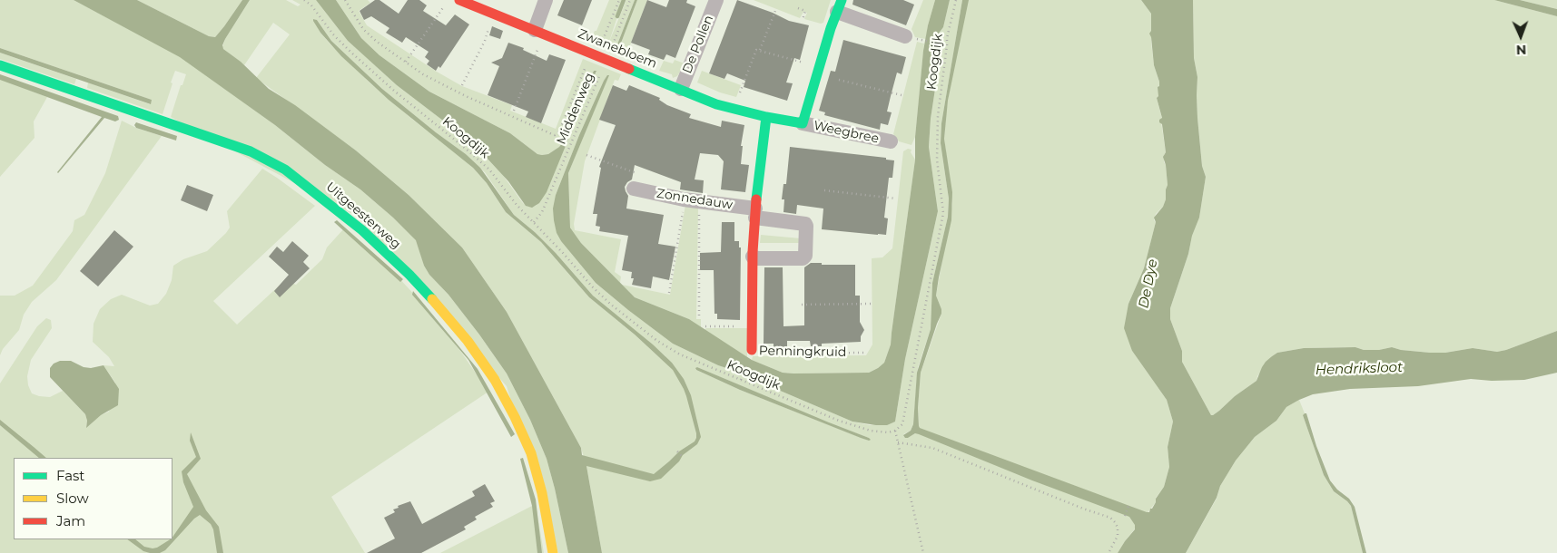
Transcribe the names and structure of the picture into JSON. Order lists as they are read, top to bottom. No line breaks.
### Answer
{"streets":{"street":["De Pollen","Zwanebloem","Weegbree","Zonnedauw","Uitgeesterweg","Penningkruid"],"path":["Koogdijk","Middenweg"]},"crossings":[["De Pollen","Zwanebloem"],["Zwanebloem","Middenweg"],["Zwanebloem","Weegbree"],["Zwanebloem","Penningkruid"],["Koogdijk","Middenweg"],["Zonnedauw","Penningkruid"]],"water":["De Dye","Hendriksloot"],"legend":["Fast","Slow","Jam"],"north":"bottom"}
